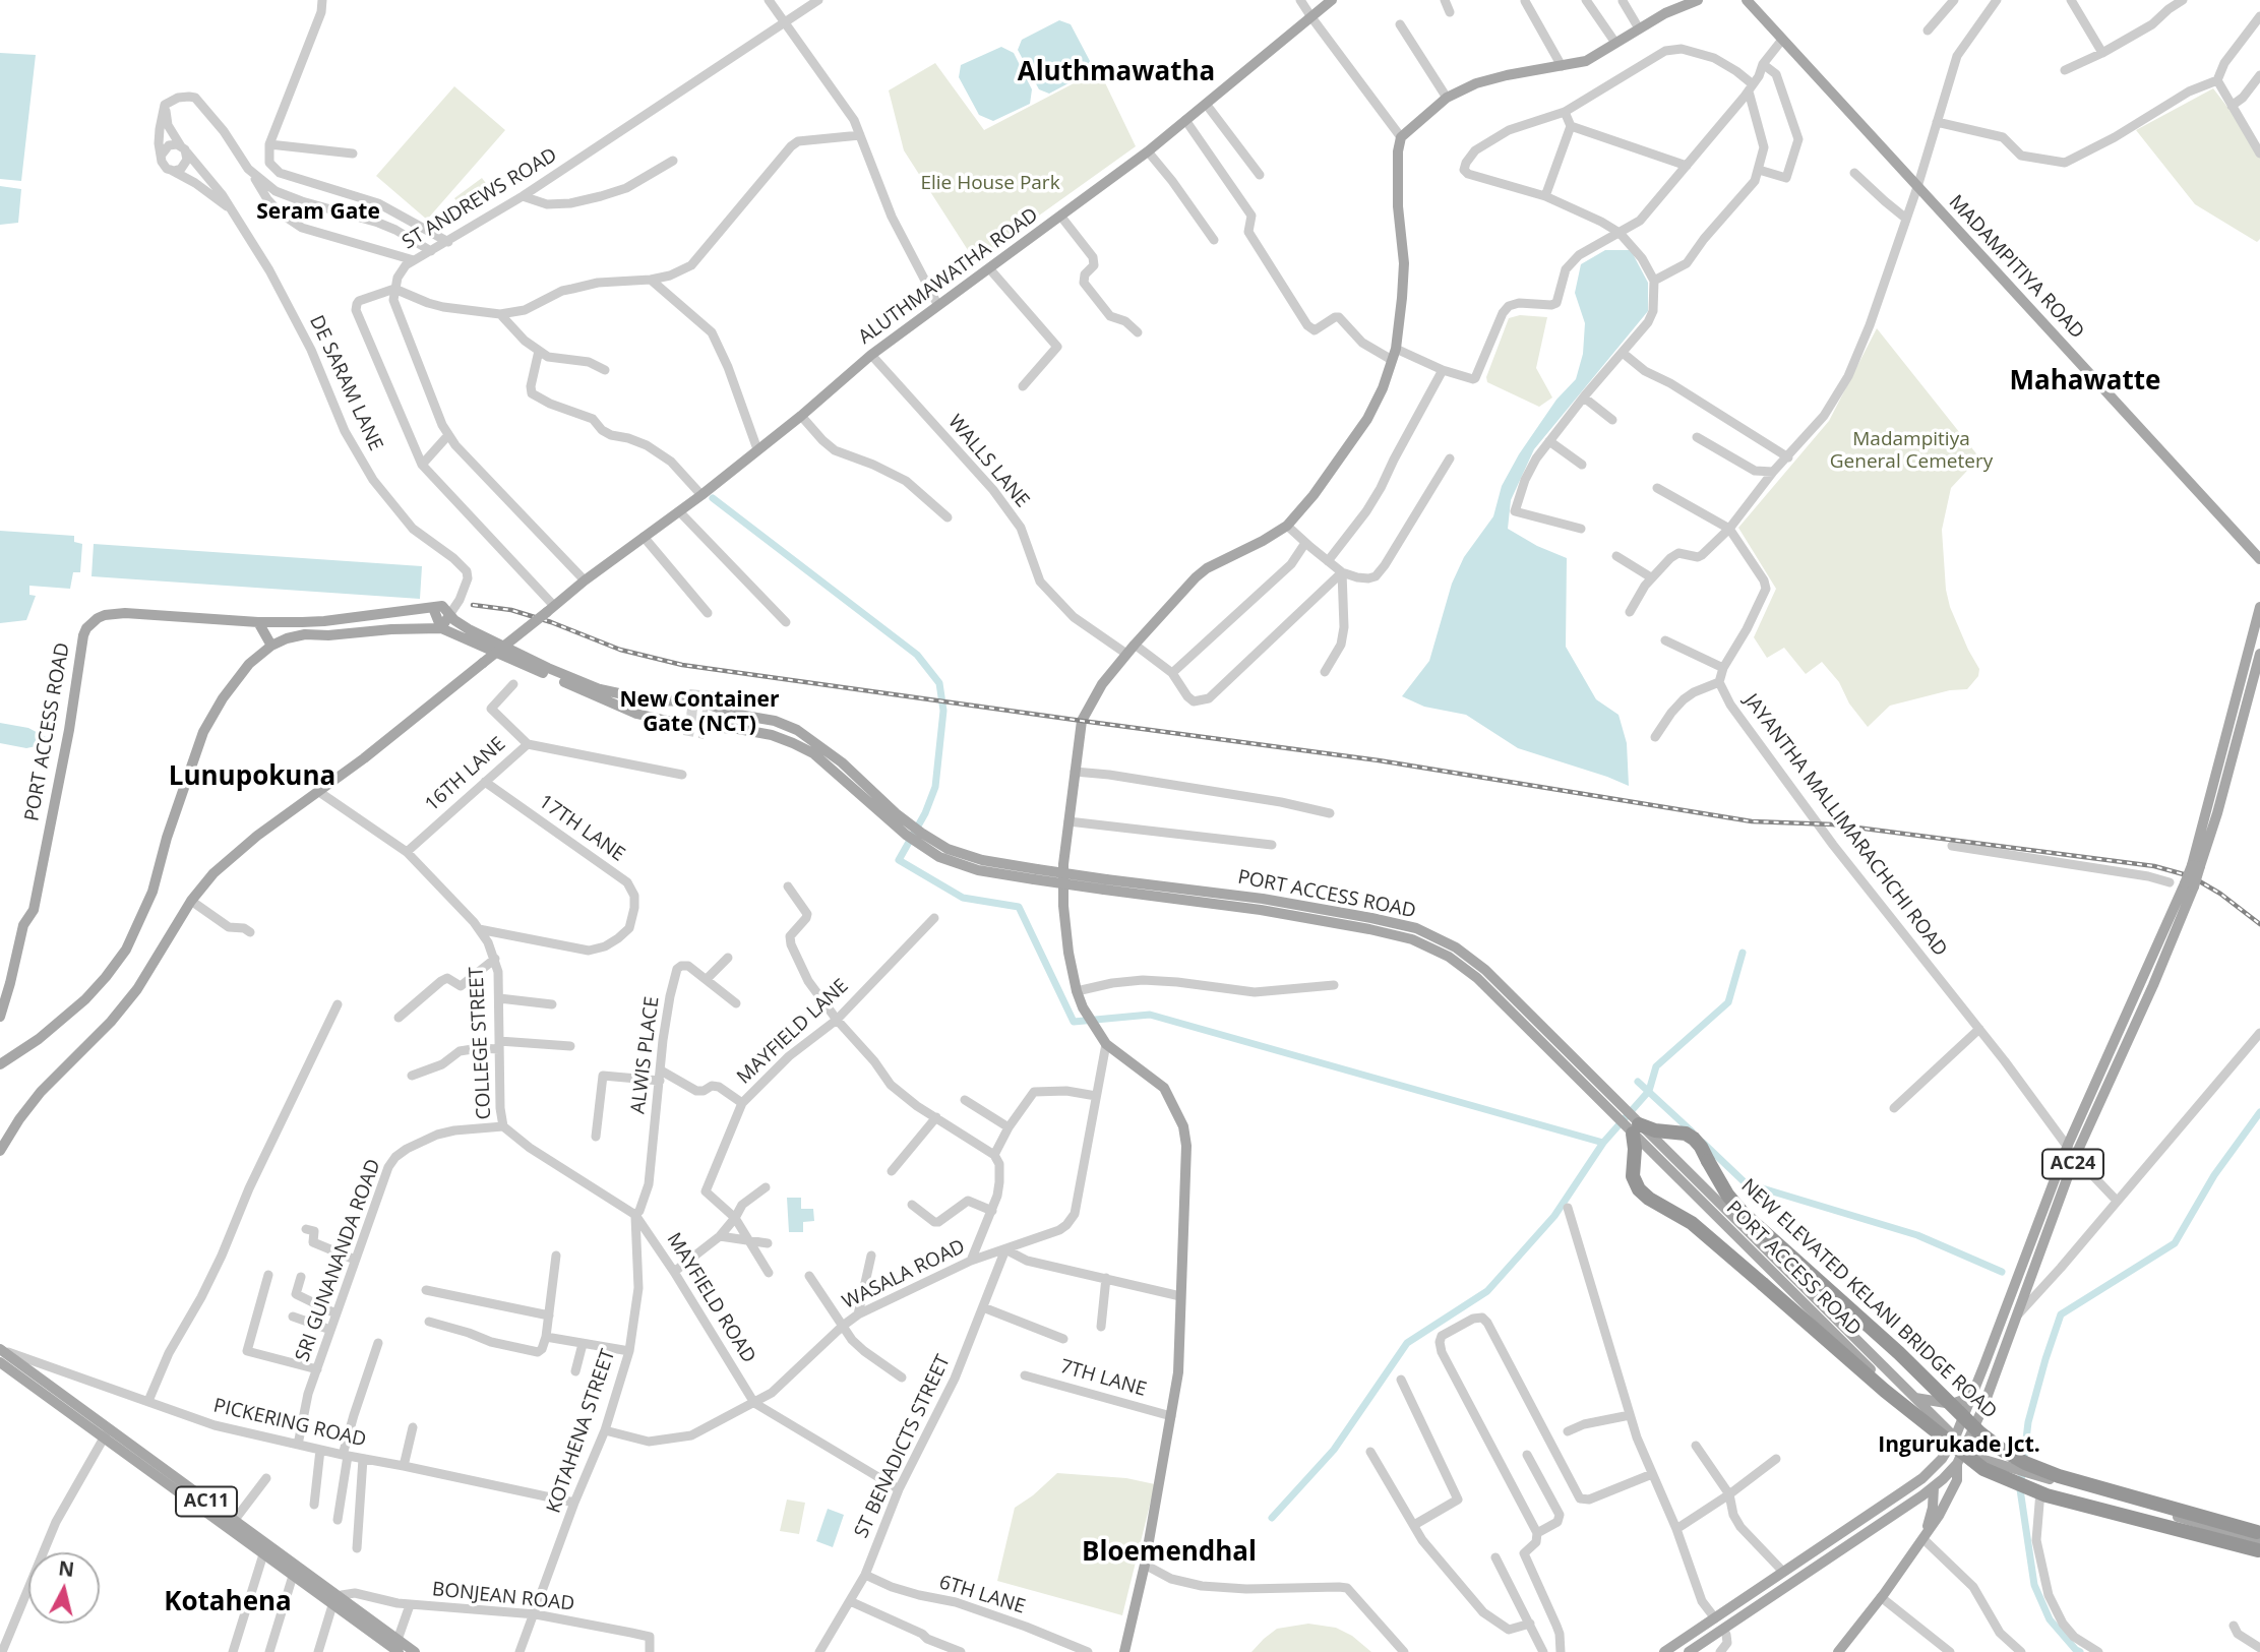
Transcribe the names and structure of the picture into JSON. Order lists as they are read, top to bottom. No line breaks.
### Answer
{"streets":{"highway":["NEW ELEVATED KELANI BRIDGE ROAD"],"main road":["MADAMPITIYA ROAD","ALUTHMAWATHA ROAD","PORT ACCESS ROAD","AC24","AC11"],"street":["ST ANDREWS ROAD","DE SARAM LANE","WALLS LANE","16TH LANE","JAYANTHA MALLIMARACHCHI ROAD","17TH LANE","MAYFIELD LANE","COLLEGE STREET","ALWIS PLACE","SRI GUNANANDA ROAD","WASALA ROAD","MAYFIELD ROAD","7TH LANE","PICKERING ROAD","KOTAHENA STREET","ST BENADICTS STREET","6TH LANE","BONJEAN ROAD"]},"crossings":[["ALUTHMAWATHA ROAD","WALLS LANE"],["ALUTHMAWATHA ROAD","COLLEGE STREET"],["DE SARAM LANE","PORT ACCESS ROAD"],["PORT ACCESS ROAD","AC24"],["PORT ACCESS ROAD","NEW ELEVATED KELANI BRIDGE ROAD"],["16TH LANE","17TH LANE"],["16TH LANE","COLLEGE STREET"],["JAYANTHA MALLIMARACHCHI ROAD","AC24"],["17TH LANE","COLLEGE STREET"],["MAYFIELD LANE","ALWIS PLACE"],["COLLEGE STREET","ALWIS PLACE"],["COLLEGE STREET","SRI GUNANANDA ROAD"],["COLLEGE STREET","MAYFIELD ROAD"],["COLLEGE STREET","KOTAHENA STREET"],["ALWIS PLACE","MAYFIELD ROAD"],["ALWIS PLACE","KOTAHENA STREET"],["SRI GUNANANDA ROAD","PICKERING ROAD"],["WASALA ROAD","MAYFIELD ROAD"],["WASALA ROAD","KOTAHENA STREET"],["WASALA ROAD","ST BENADICTS STREET"],["MAYFIELD ROAD","KOTAHENA STREET"],["PICKERING ROAD","KOTAHENA STREET"],["PICKERING ROAD","AC11"],["KOTAHENA STREET","BONJEAN ROAD"],["ST BENADICTS STREET","6TH LANE"],["AC11","BONJEAN ROAD"]],"districts":["Aluthmawatha","Seram Gate","Mahawatte","New Container Gate (NCT)","Lunupokuna","Ingurukade Jct.","Bloemendhal","Kotahena"],"parks":["Elie House Park","Madampitiya General Cemetery"],"north":"top"}
